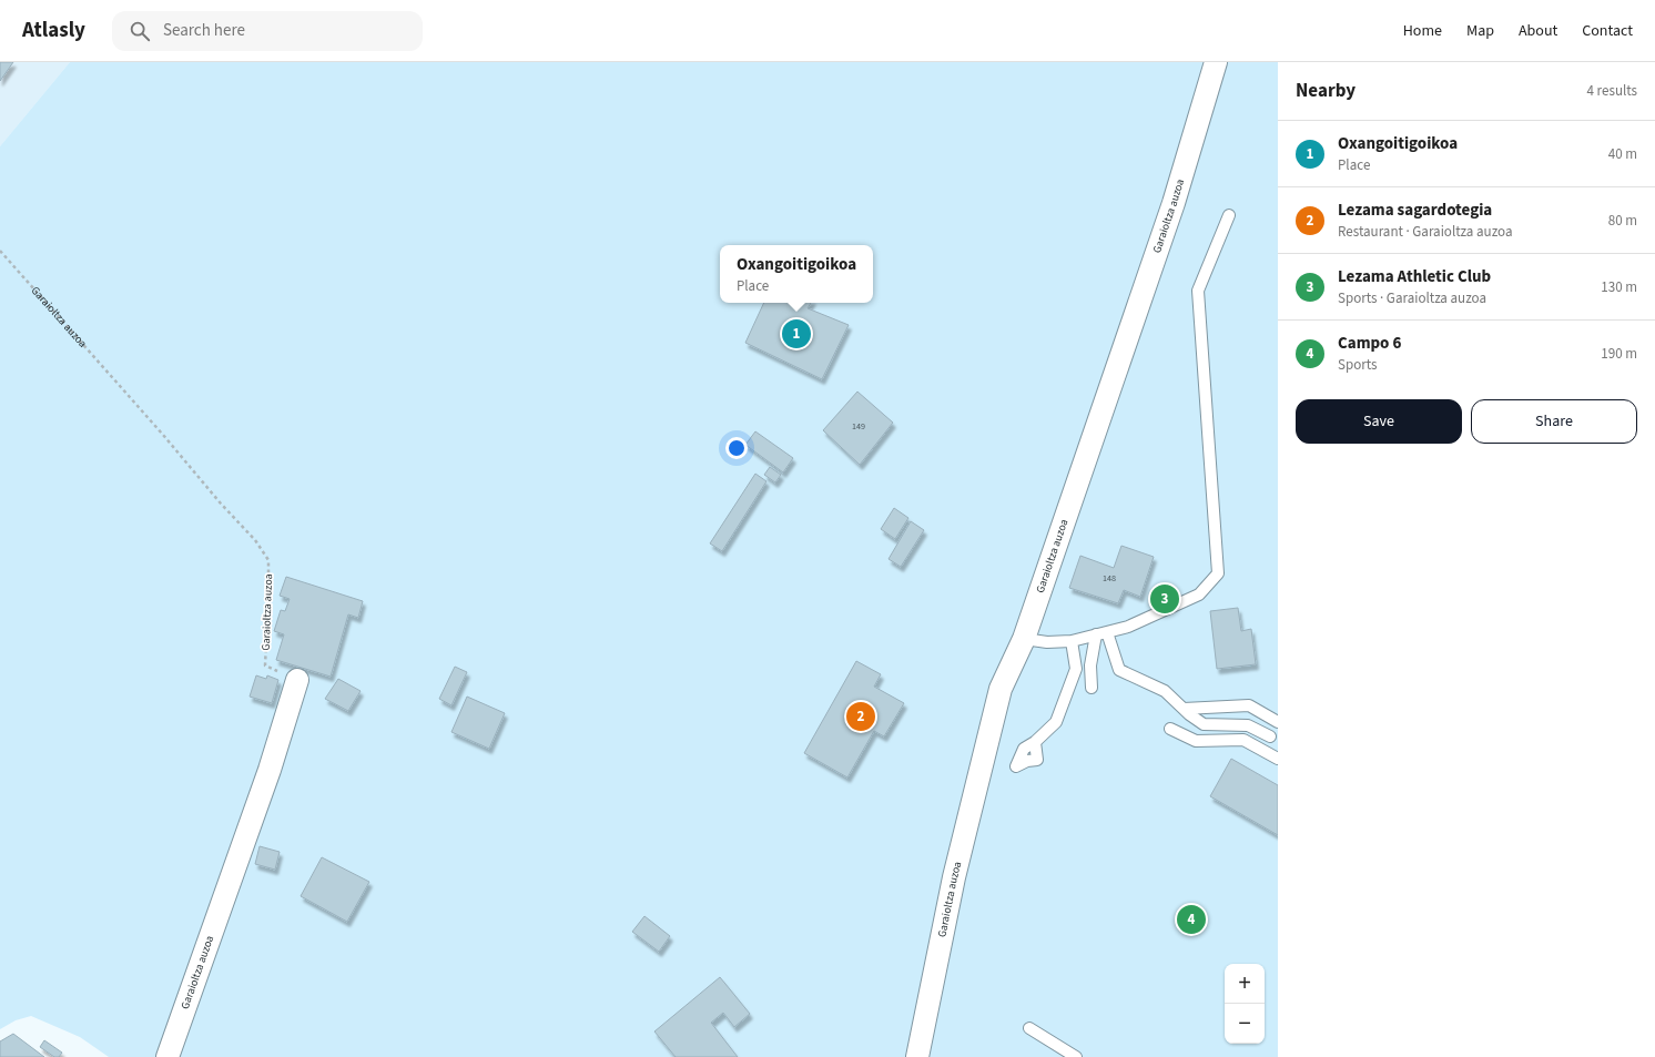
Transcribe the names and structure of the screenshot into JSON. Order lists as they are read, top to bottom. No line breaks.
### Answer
{"streets":{"street":["Garaioltza auzoa"]},"house_numbers":["149","148"],"page":{"header":"Atlasly","search":"Search here","nav":["Home","Map","About","Contact"],"heading":["Nearby","4 results"],"list":[{"mark":"1","name":"Oxangoitigoikoa","note":"Place","value":"40 m"},{"mark":"2","name":"Lezama sagardotegia","note":"Restaurant · Garaioltza auzoa","value":"80 m"},{"mark":"3","name":"Lezama Athletic Club","note":"Sports · Garaioltza auzoa","value":"130 m"},{"mark":"4","name":"Campo 6","note":"Sports","value":"190 m"}],"popup":["Oxangoitigoikoa","Place"],"pins":["1","3","2","4"],"buttons":["Save","Share"],"map_buttons":["+","−"]}}
